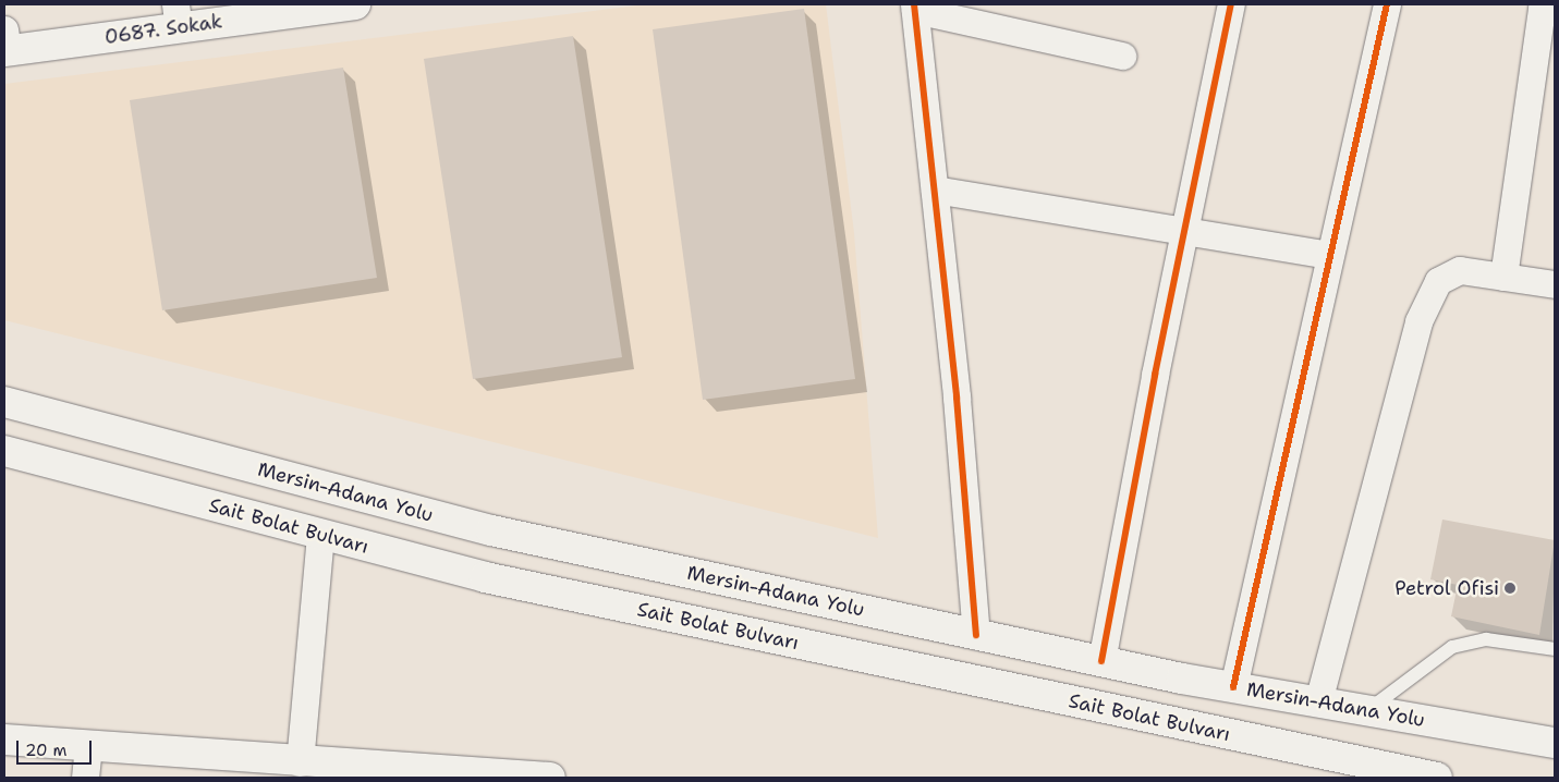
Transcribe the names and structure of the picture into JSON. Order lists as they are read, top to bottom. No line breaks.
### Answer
{"streets":{"main road":["0687. Sokak","Mersin-Adana Yolu","Sait Bolat Bulvarı"]},"places":["Petrol Ofisi"],"scale_bar":"20 m"}
